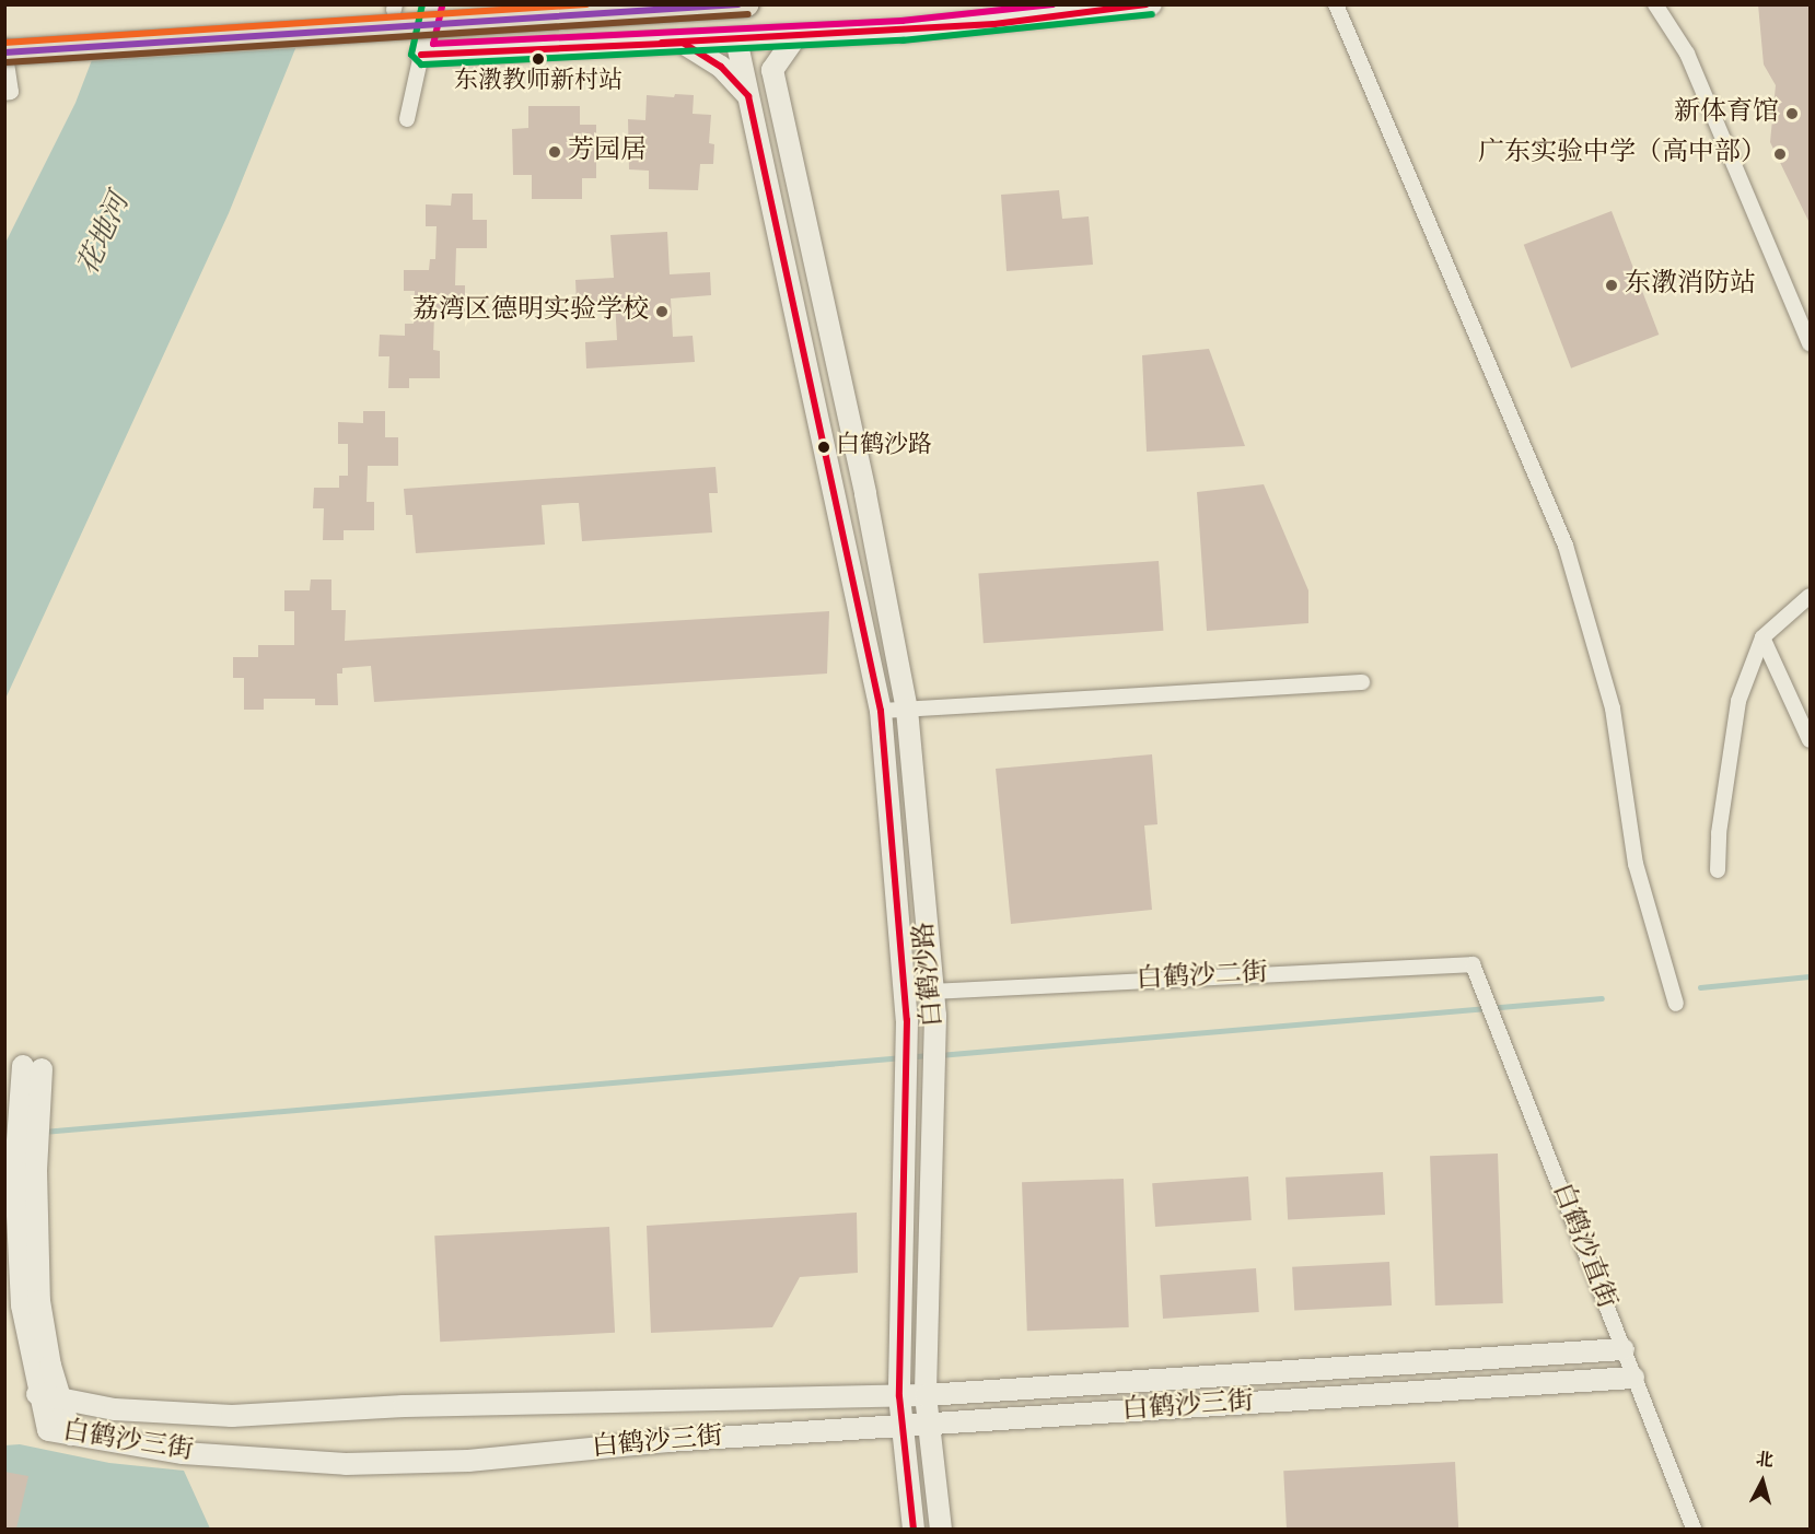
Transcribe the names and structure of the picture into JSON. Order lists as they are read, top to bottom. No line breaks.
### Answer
{"streets":{"street":["白鹤沙路","白鹤沙二街","白鹤沙直街","白鹤沙三街"]},"crossings":[["白鹤沙路","白鹤沙二街"],["白鹤沙路","白鹤沙三街"],["白鹤沙二街","白鹤沙直街"],["白鹤沙直街","白鹤沙三街"]],"water":["花地河"],"places":["东漖教师新村站","新体育馆","芳园居","广东实验中学（高中部）","东漖消防站","荔湾区德明实验学校","白鹤沙路"],"north":"top"}
